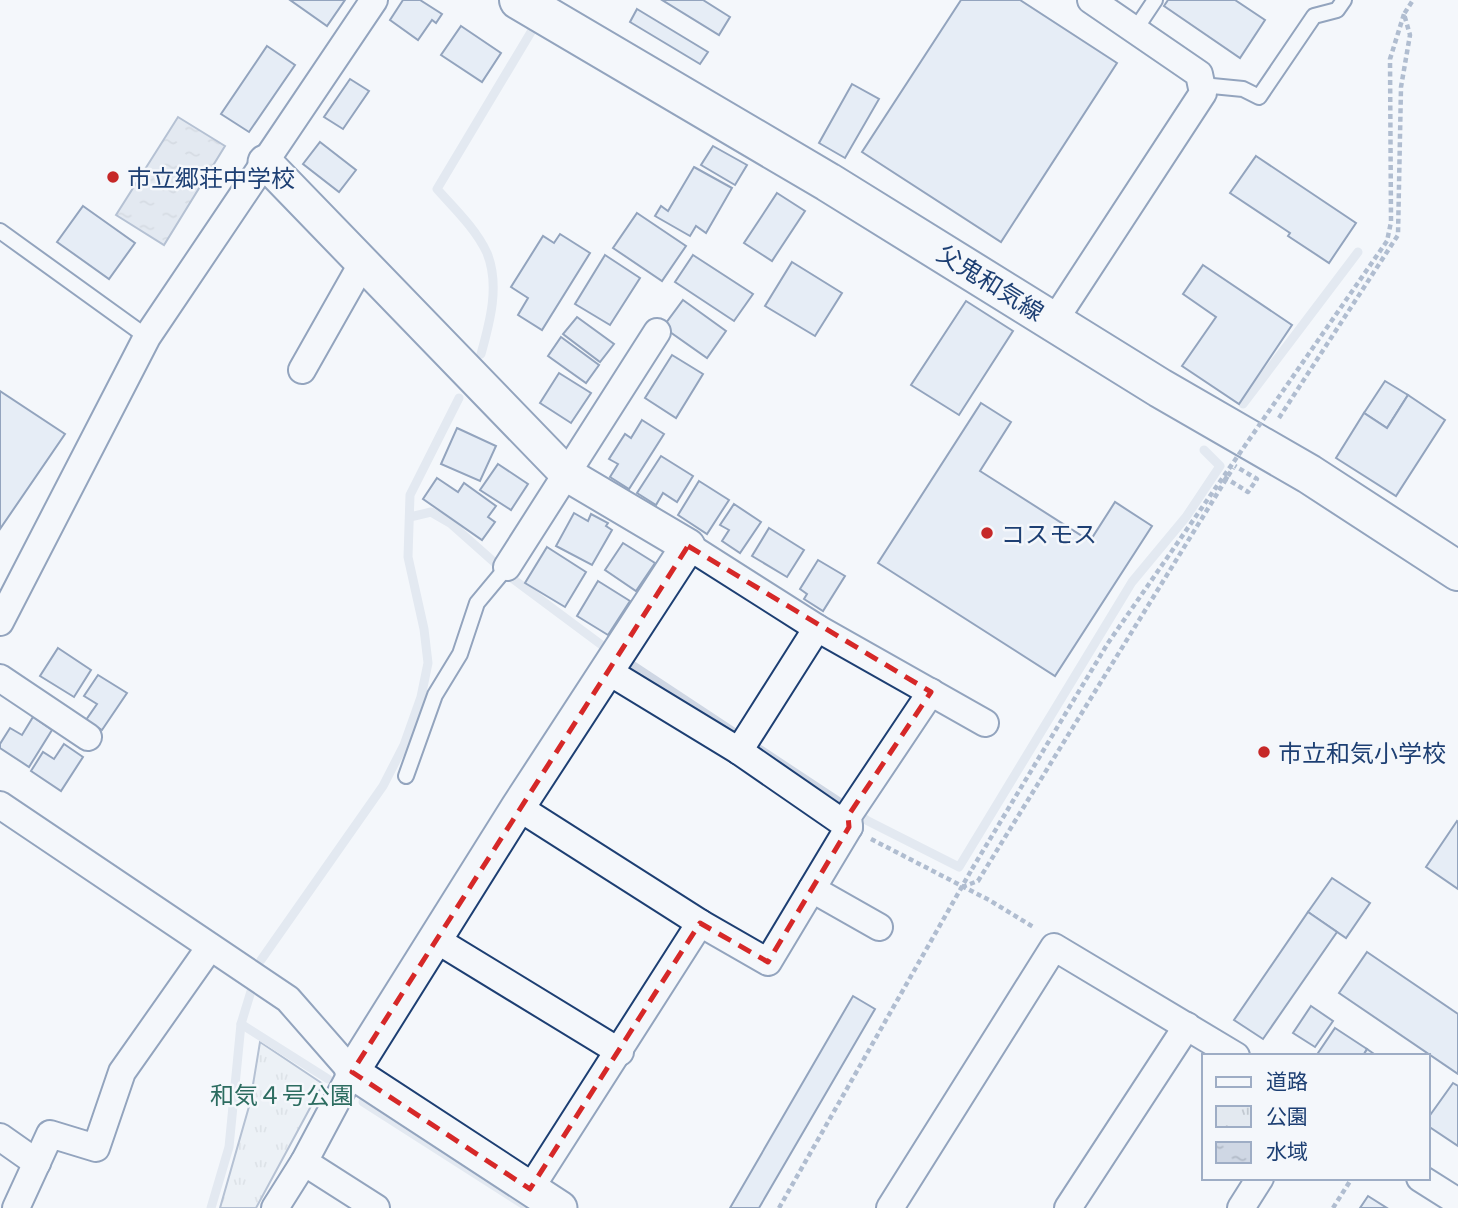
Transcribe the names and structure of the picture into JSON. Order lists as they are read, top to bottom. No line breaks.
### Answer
{"streets":{"main road":["父鬼和気線"]},"parks":["和気４号公園"],"places":["市立郷荘中学校","コスモス","市立和気小学校"],"legend":["道路","公園","水域"]}
